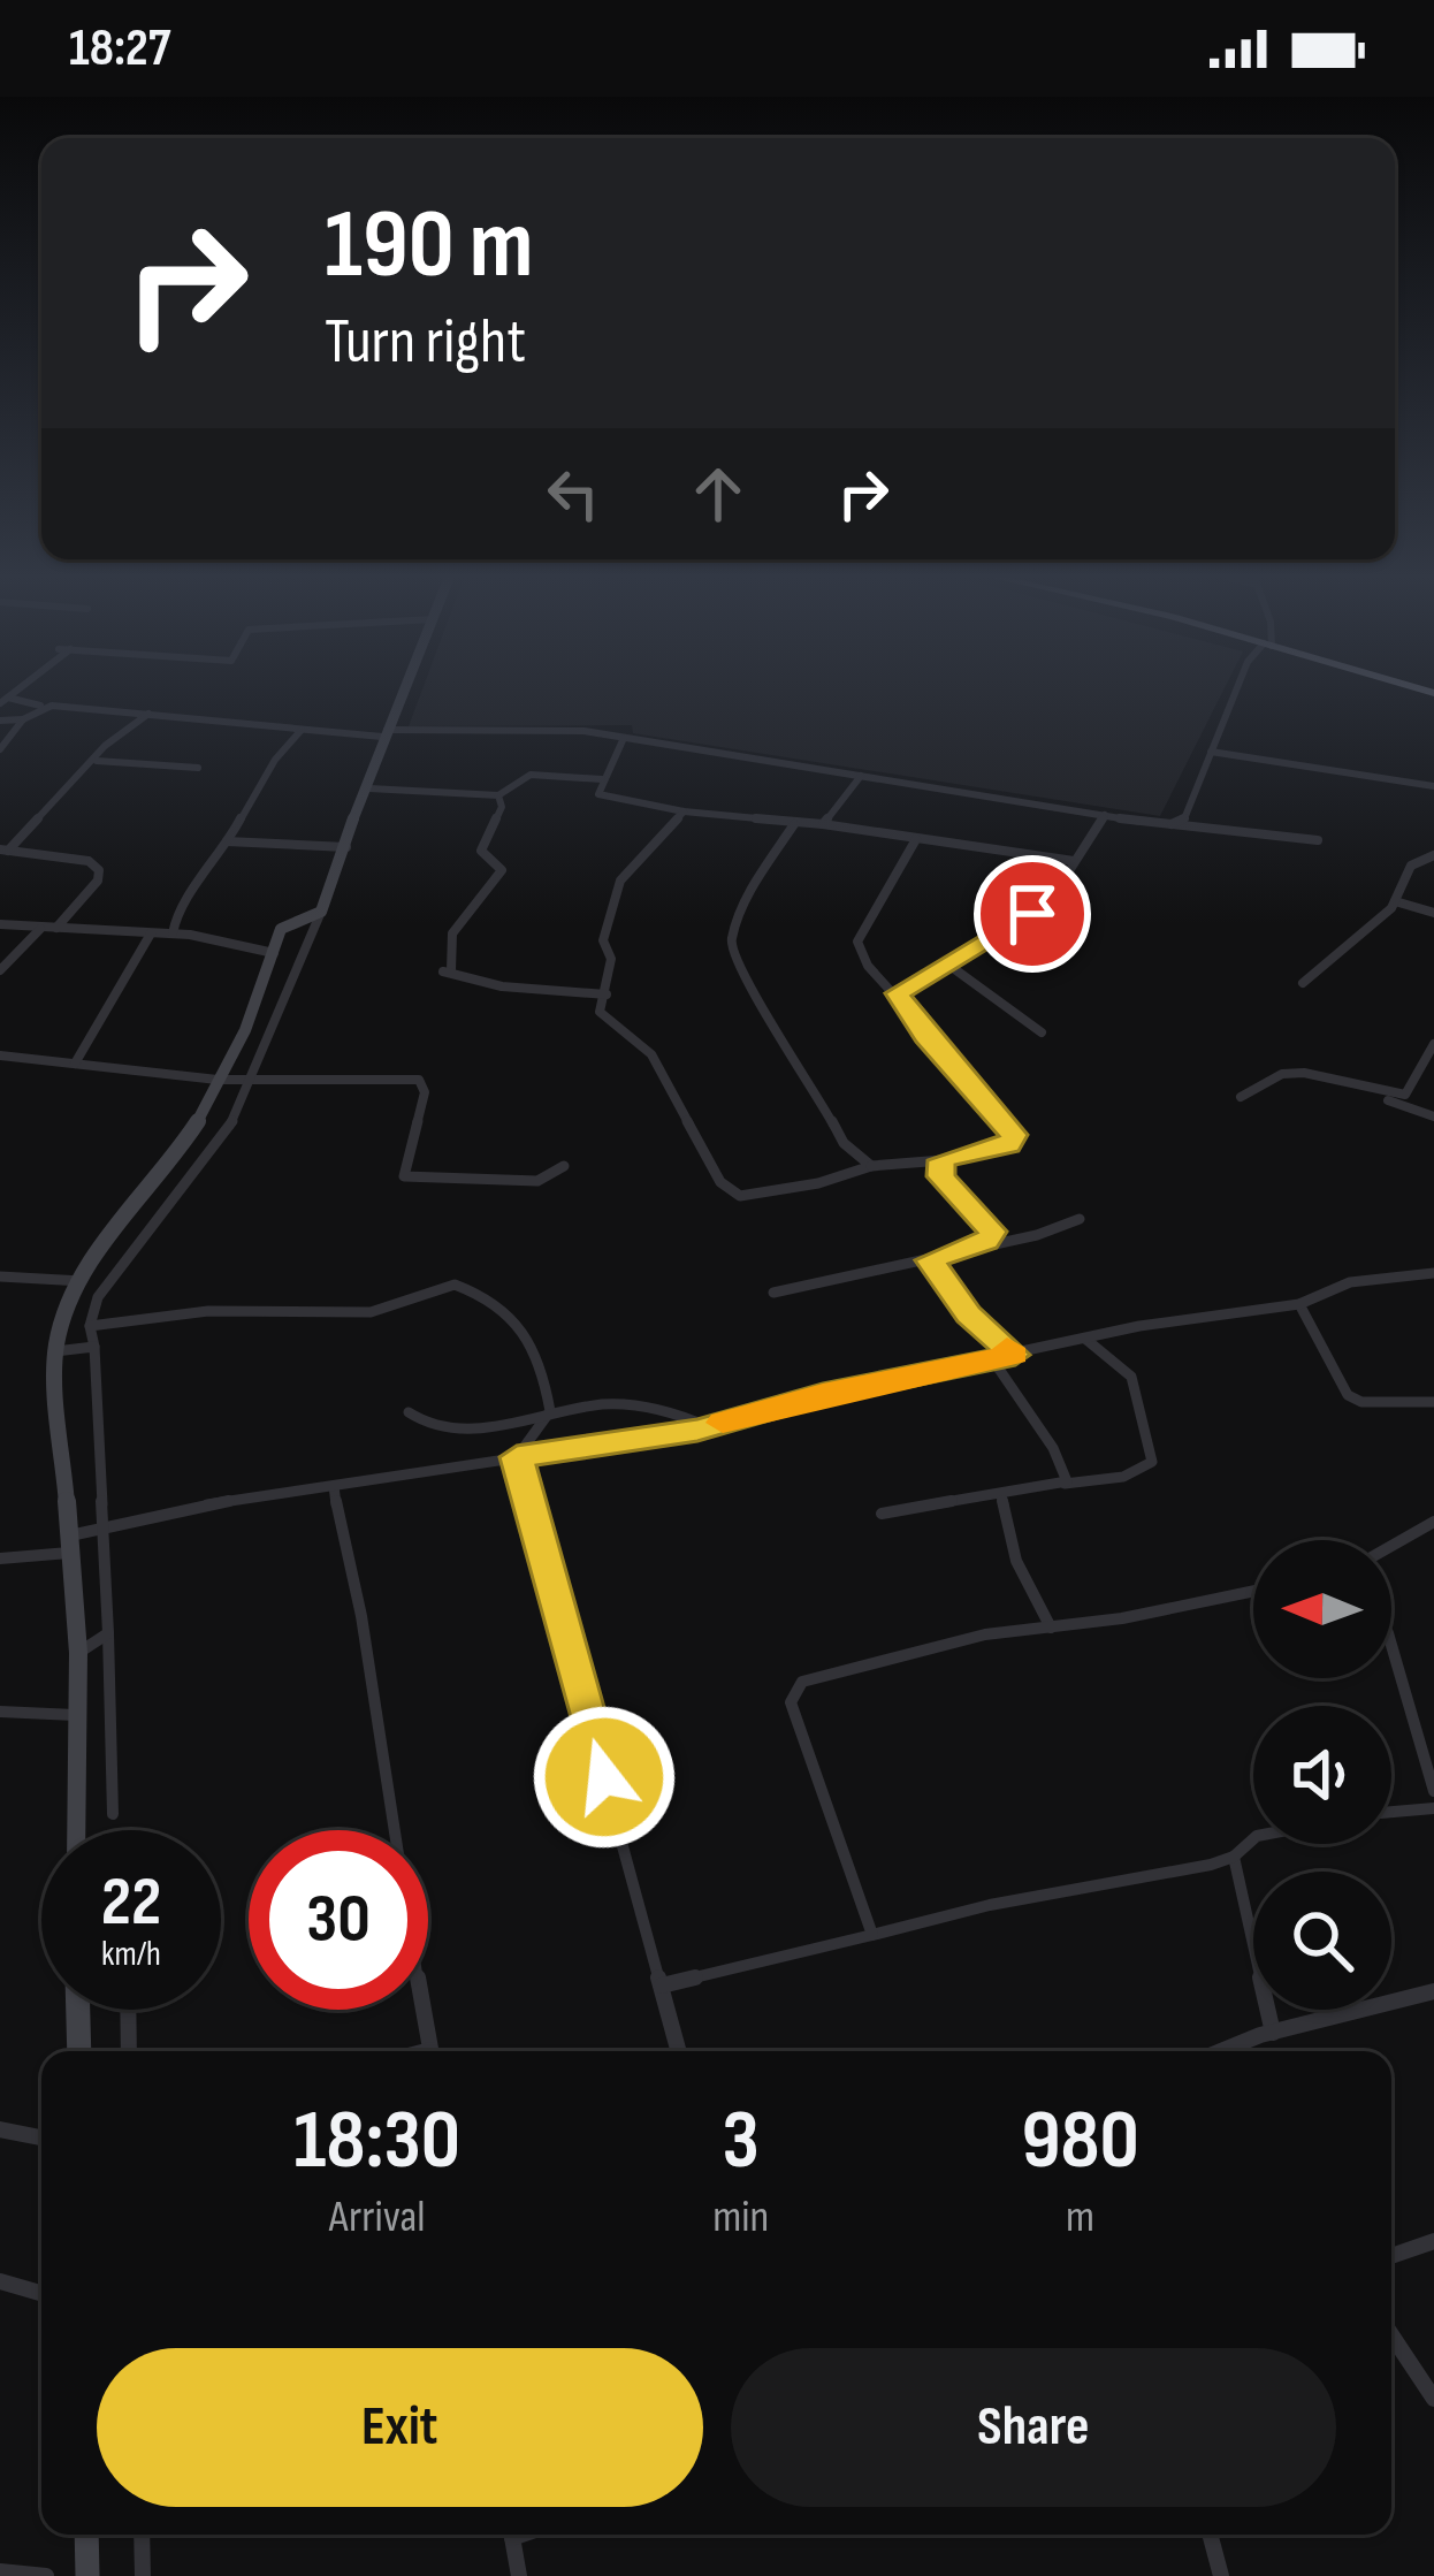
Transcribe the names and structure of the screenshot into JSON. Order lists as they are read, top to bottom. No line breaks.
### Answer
{"north":"left","page":{"status":"18:27","turn":["190 m","Turn right"],"speed":"22 km/h","limit":"30","eta":["18:30","Arrival","3","min","980","m"],"buttons":["Exit","Share"]}}
